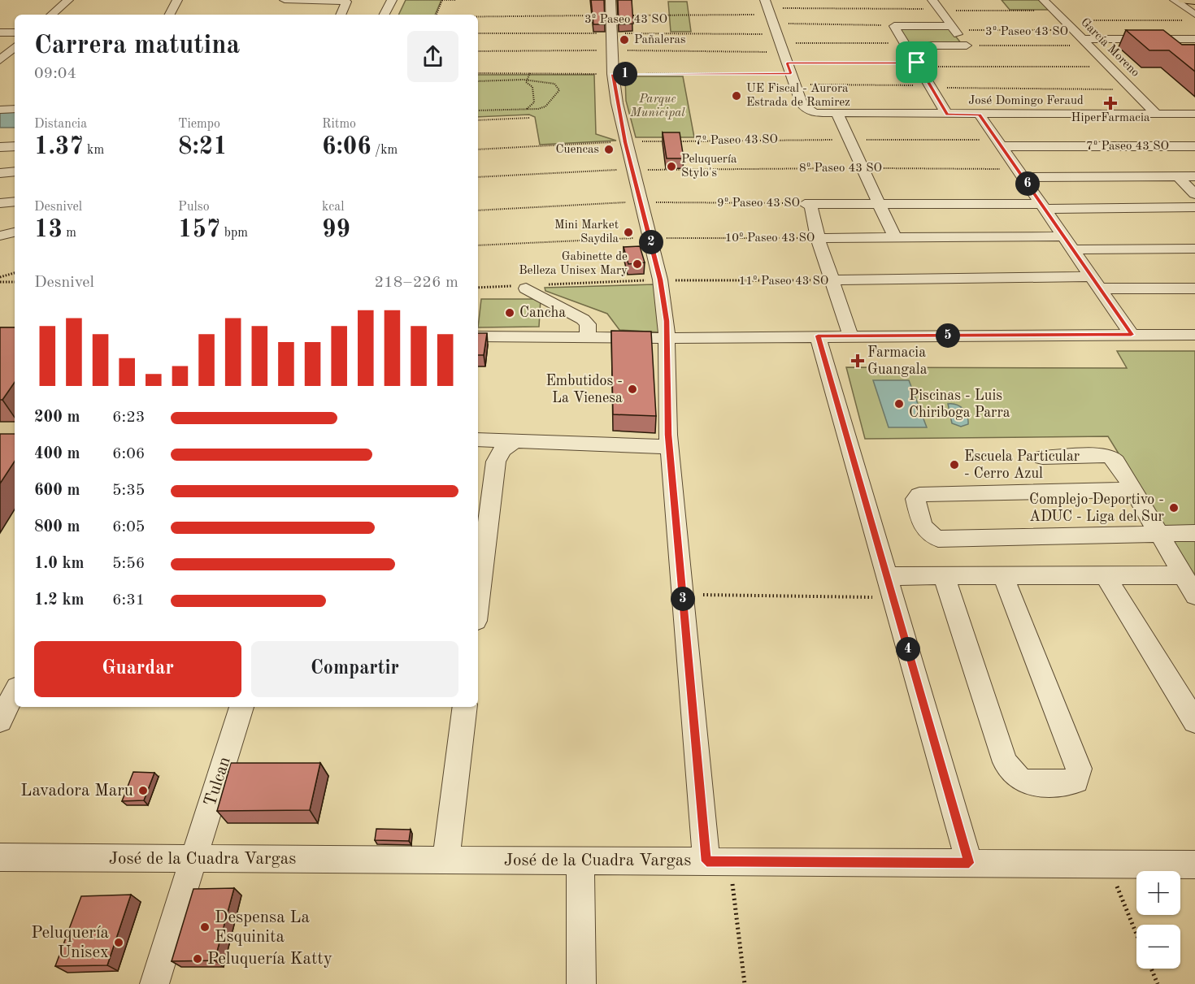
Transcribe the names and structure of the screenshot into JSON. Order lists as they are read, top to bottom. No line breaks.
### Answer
{"streets":{"street":["3º Paseo 43 SO","García Moreno","José Domingo Feraud","7º Paseo 43 SO","9º Paseo 43 SO","10º Paseo 43 SO","11º Paseo 43 SO","Tulcan","José de la Cuadra Vargas"],"path":["8º Paseo 43 SO"]},"crossings":[["3º Paseo 43 SO","García Moreno"],["García Moreno","José Domingo Feraud"],["Tulcan","José de la Cuadra Vargas"]],"parks":["Parque Municipal"],"places":{"other":["Pañaleras","UE Fiscal - Aurora Estrada de Ramirez","Cuencas","Peluquería Stylo's","Mini Market Saydila","Gabinette de Belleza Unisex Mary","Cancha","Embutidos - La Vienesa","Piscinas - Luis Chiriboga Parra","Escuela Particular - Cerro Azul","Complejo Deportivo - ADUC - Liga del Sur","Lavadora Maru","Despensa La Esquinita","Peluquería Unisex","Peluquería Katty"],"health":["HiperFarmacia","Farmacia Guangala"]},"page":{"heading":["Carrera matutina","09:04"],"pins":["1","6","2","5","3","4"],"stats":[["Distancia","1.37 km"],["Tiempo","8:21"],["Ritmo","6:06 /km"],["Desnivel","13 m"],["Pulso","157 bpm"],["kcal","99"]],"chart":["Desnivel","218–226 m"],"list":[{"name":"200 m","note":"6:23"},{"name":"400 m","note":"6:06"},{"name":"600 m","note":"5:35"},{"name":"800 m","note":"6:05"},{"name":"1.0 km","note":"5:56"},{"name":"1.2 km","note":"6:31"}],"buttons":["Guardar","Compartir"],"map_buttons":["+","−"]}}
